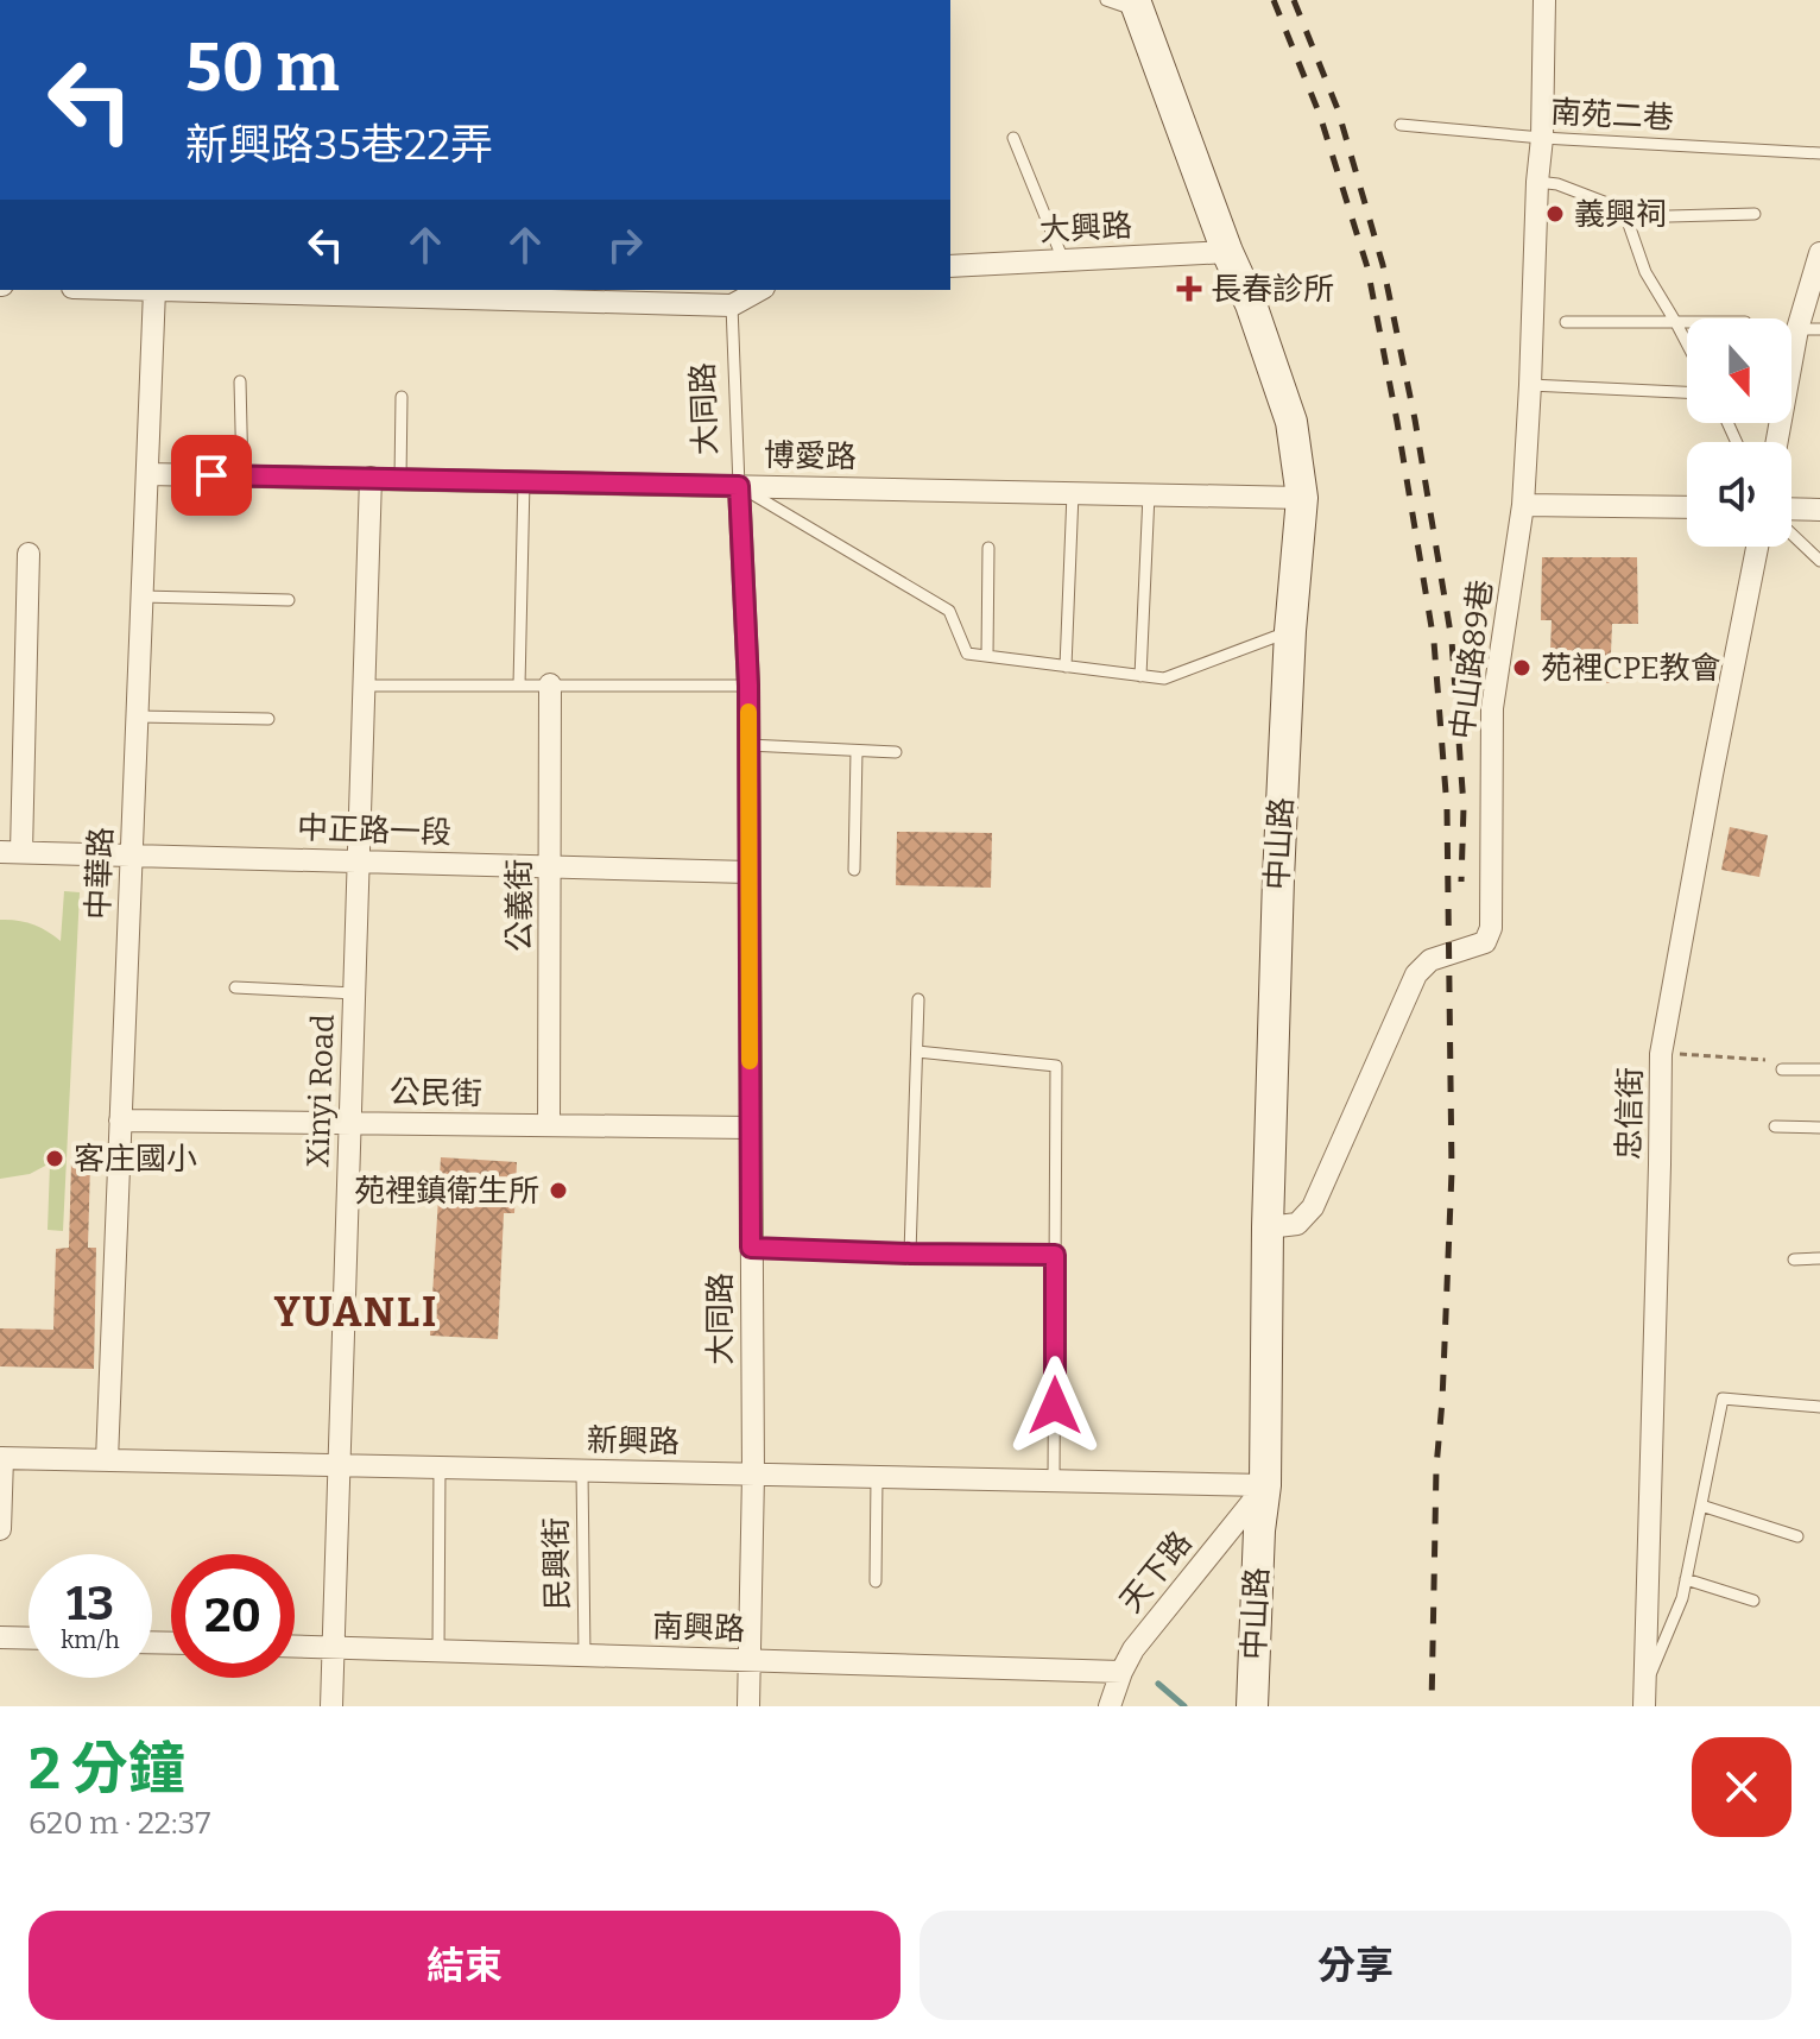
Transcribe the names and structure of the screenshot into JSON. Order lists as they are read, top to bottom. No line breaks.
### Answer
{"streets":{"street":["大興路","大同路","博愛路","中山路89巷","中正路一段","中山路","中華路","公義街","Xinyi Road","公民街","忠信街","新興路","天下路","南興路"],"lane":["南苑二巷","民興街"]},"crossings":[["南苑二巷","中山路89巷"],["大興路","中山路"],["大同路","博愛路"],["大同路","中正路一段"],["大同路","公民街"],["大同路","新興路"],["大同路","南興路"],["博愛路","中山路"],["博愛路","中華路"],["博愛路","Xinyi Road"],["中山路89巷","中山路"],["中正路一段","中華路"],["中正路一段","公義街"],["中正路一段","Xinyi Road"],["中山路","新興路"],["中山路","天下路"],["中華路","公民街"],["中華路","新興路"],["公義街","公民街"],["Xinyi Road","公民街"],["Xinyi Road","新興路"],["Xinyi Road","南興路"],["新興路","民興街"],["新興路","天下路"],["民興街","南興路"],["天下路","南興路"]],"districts":["YUANLI"],"places":{"other":["義興祠","苑裡CPE教會","客庄國小","苑裡鎮衛生所"],"health":["長春診所"]},"north":"bottom","page":{"turn":["50 m","新興路35巷22弄"],"speed":"13 km/h","limit":"20","heading":["2 分鐘","620 m · 22:37"],"buttons":["結束","分享"]}}
